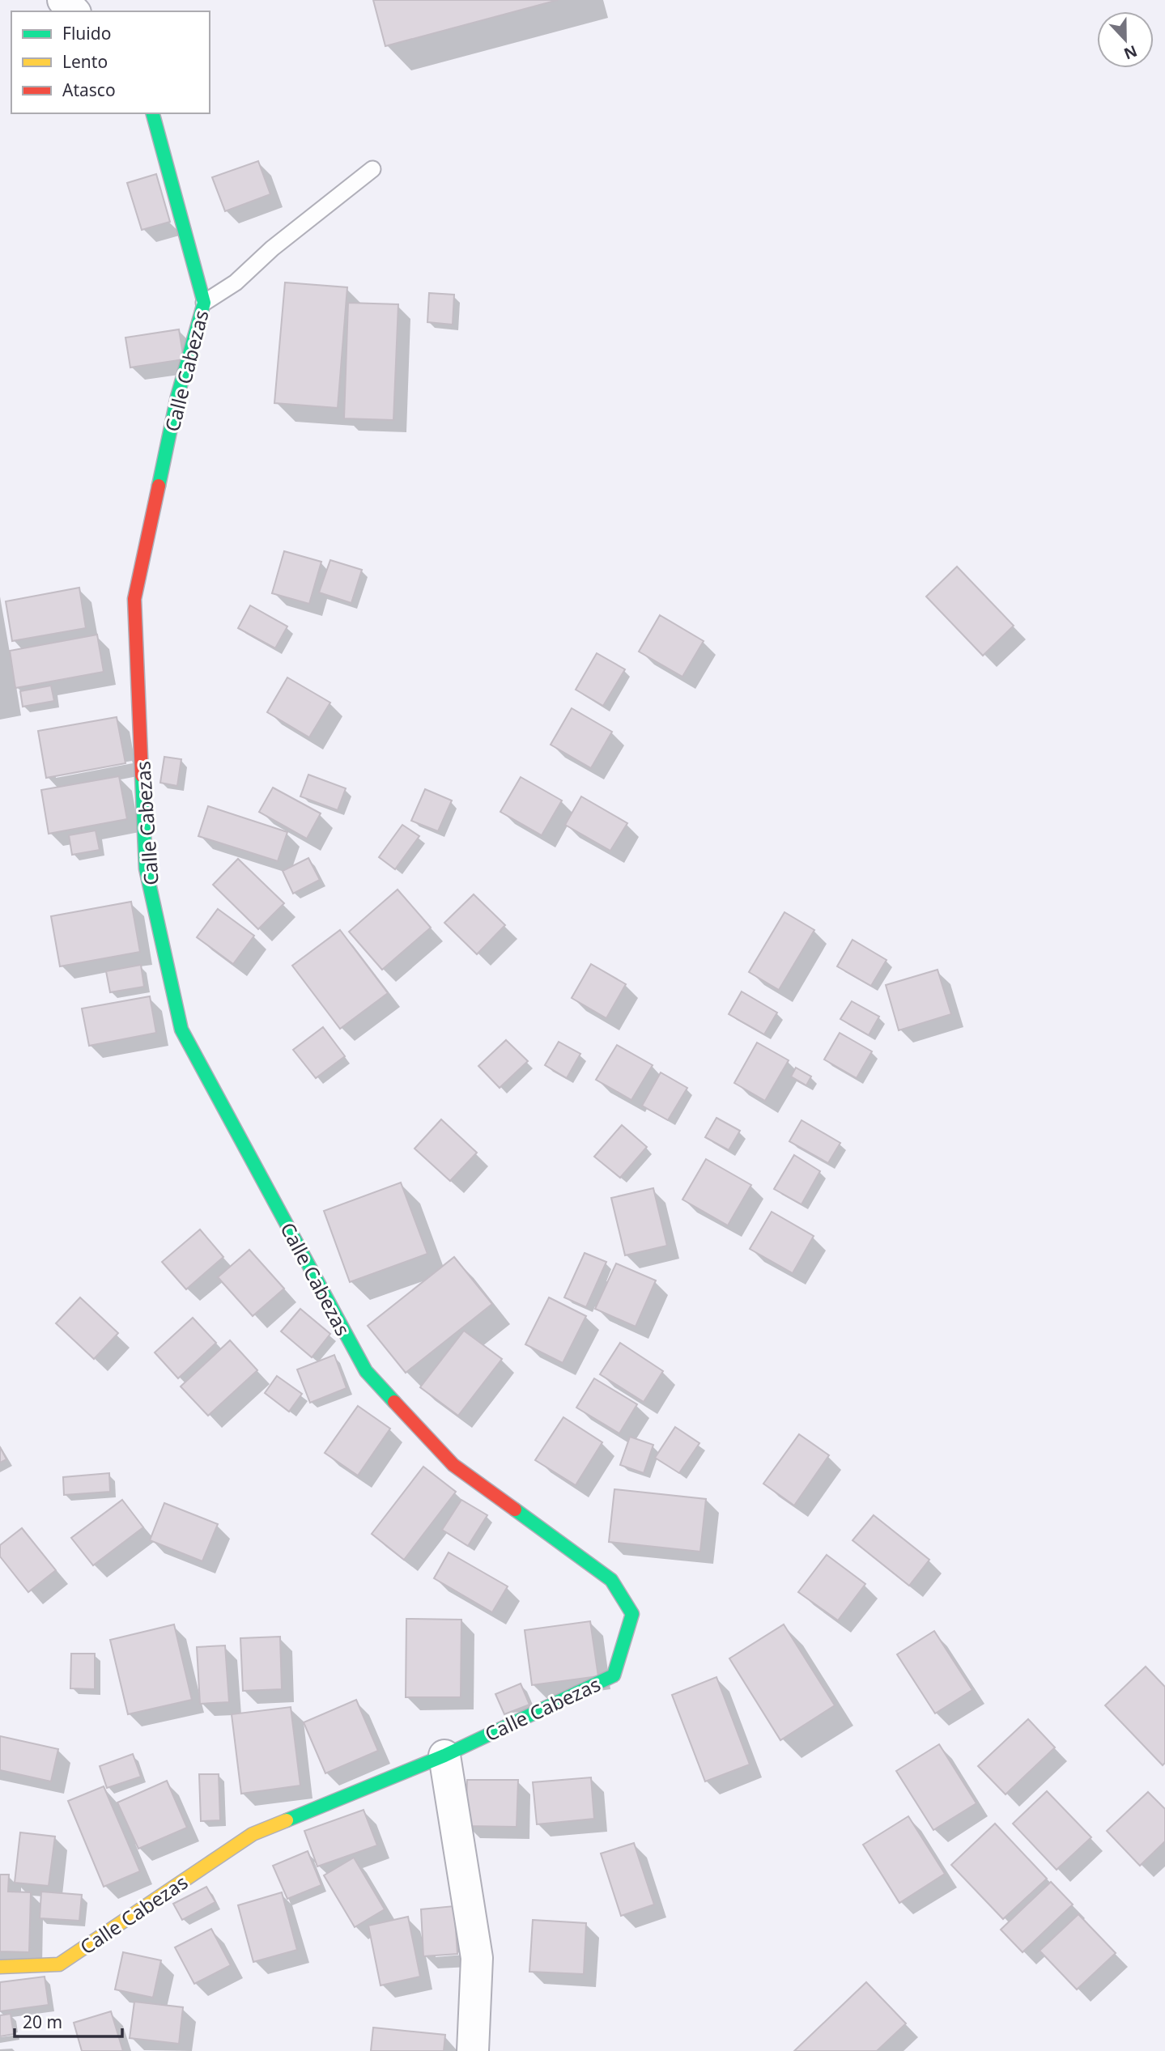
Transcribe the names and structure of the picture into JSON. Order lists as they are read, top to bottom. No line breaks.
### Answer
{"streets":{"street":["Calle Cabezas"]},"legend":["Fluido","Lento","Atasco"],"scale_bar":"20 m","north":"bottom"}
